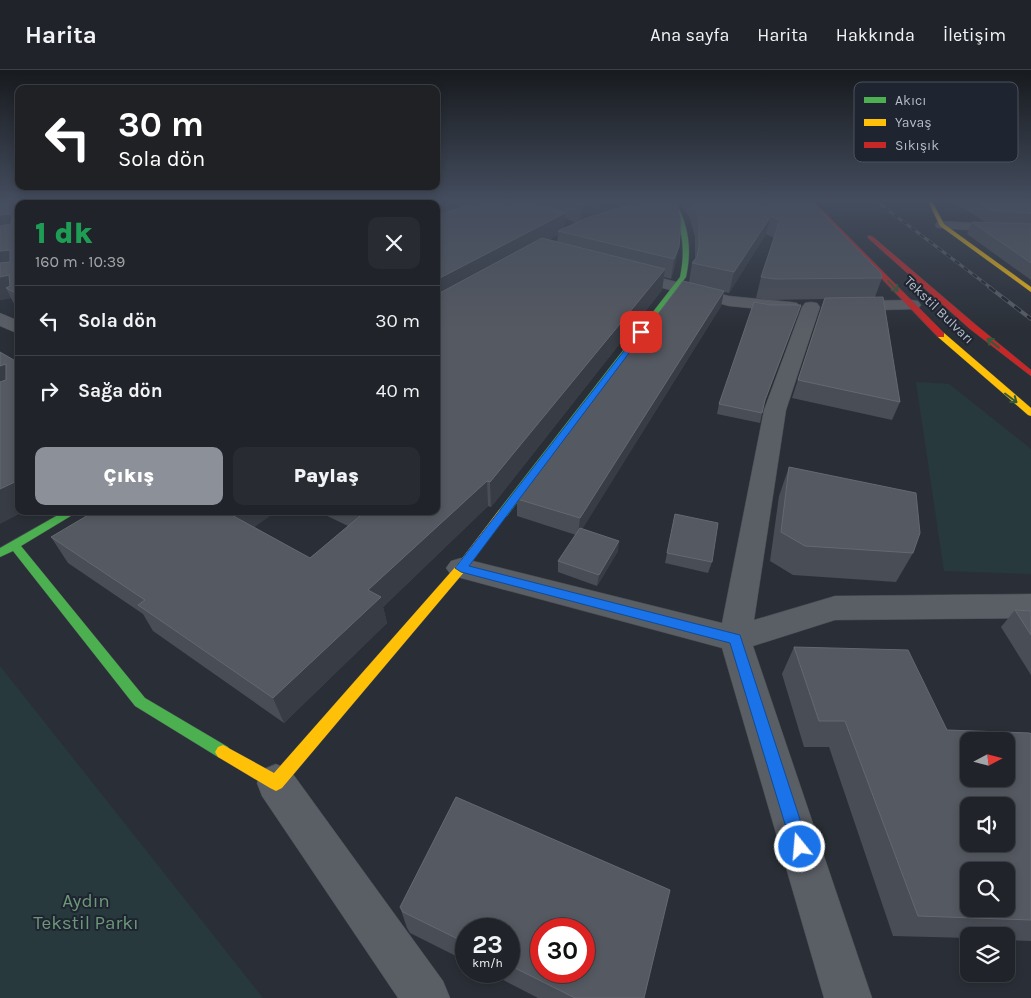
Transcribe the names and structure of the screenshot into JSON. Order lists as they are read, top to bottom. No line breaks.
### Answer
{"streets":{"street":["Tekstil Bulvarı"]},"parks":["Aydın Tekstil Parkı"],"legend":["Akıcı","Yavaş","Sıkışık"],"north":"right","page":{"header":"Harita","nav":["Ana sayfa","Harita","Hakkında","İletişim"],"turn":["30 m","Sola dön"],"heading":["1 dk","160 m · 10:39"],"list":[{"name":"Sola dön","value":"30 m"},{"name":"Sağa dön","value":"40 m"}],"buttons":["Çıkış","Paylaş"],"speed":"23 km/h","limit":"30"}}
